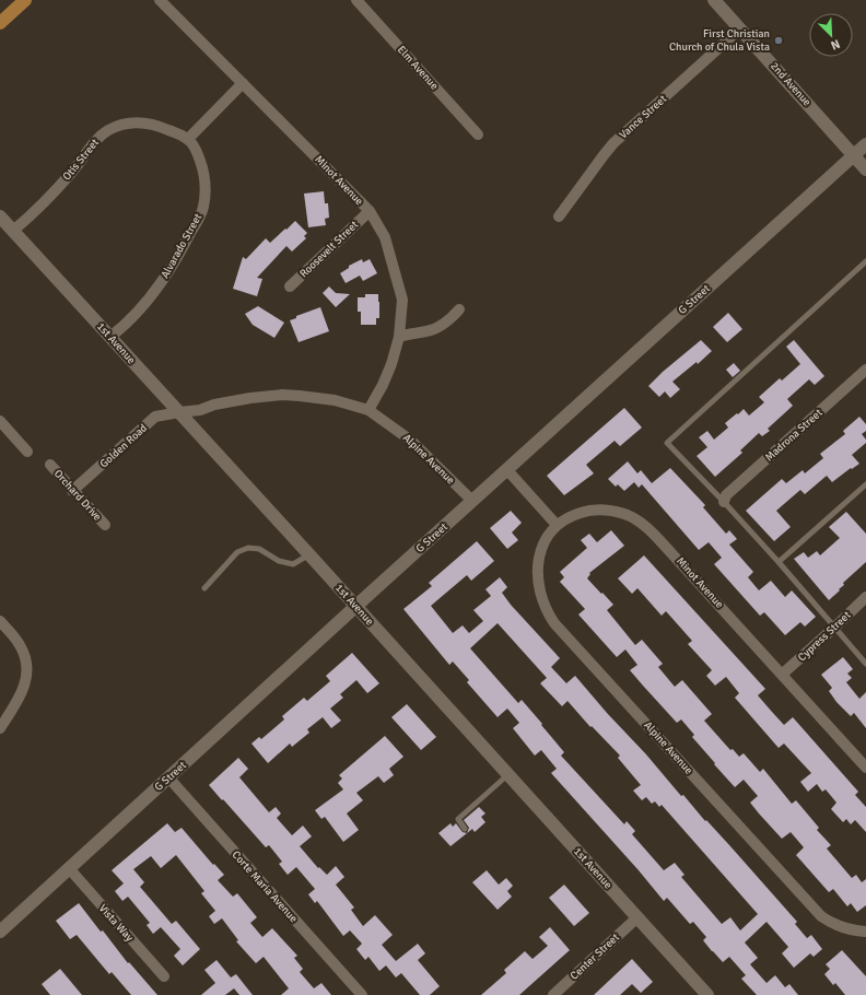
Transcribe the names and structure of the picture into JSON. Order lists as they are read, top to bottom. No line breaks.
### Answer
{"streets":{"street":["Elm Avenue","2nd Avenue","Vance Street","Otis Street","Minot Avenue","Alvarado Street","Roosevelt Street","G Street","1st Avenue","Madrona Street","Golden Road","Alpine Avenue","Orchard Drive","Cypress Street","Corte Maria Avenue","Vista Way","Center Street"]},"crossings":[["2nd Avenue","Vance Street"],["2nd Avenue","G Street"],["Otis Street","Alvarado Street"],["Otis Street","1st Avenue"],["Minot Avenue","Roosevelt Street"],["Minot Avenue","Alpine Avenue"],["Minot Avenue","Cypress Street"],["Alvarado Street","1st Avenue"],["G Street","1st Avenue"],["G Street","Alpine Avenue"],["G Street","Corte Maria Avenue"],["G Street","Vista Way"],["1st Avenue","Golden Road"],["1st Avenue","Alpine Avenue"],["1st Avenue","Center Street"],["Golden Road","Alpine Avenue"],["Golden Road","Orchard Drive"]],"places":["First Christian Church of Chula Vista"],"north":"bottom right"}
